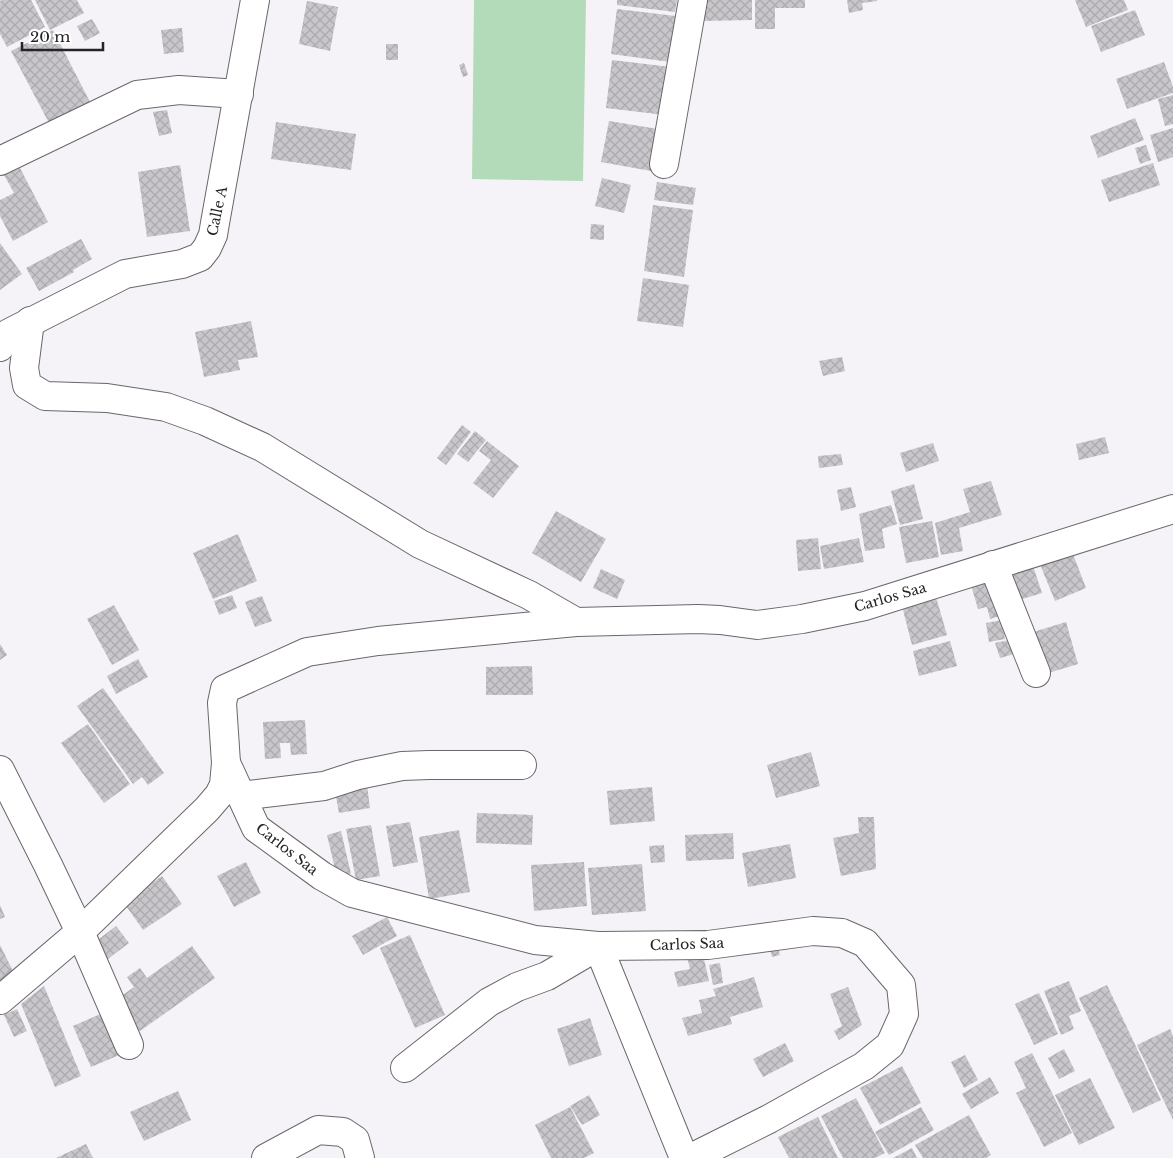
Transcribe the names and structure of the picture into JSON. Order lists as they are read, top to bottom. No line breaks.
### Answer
{"streets":{"street":["Calle A","Carlos Saa"]},"scale_bar":"20 m"}
